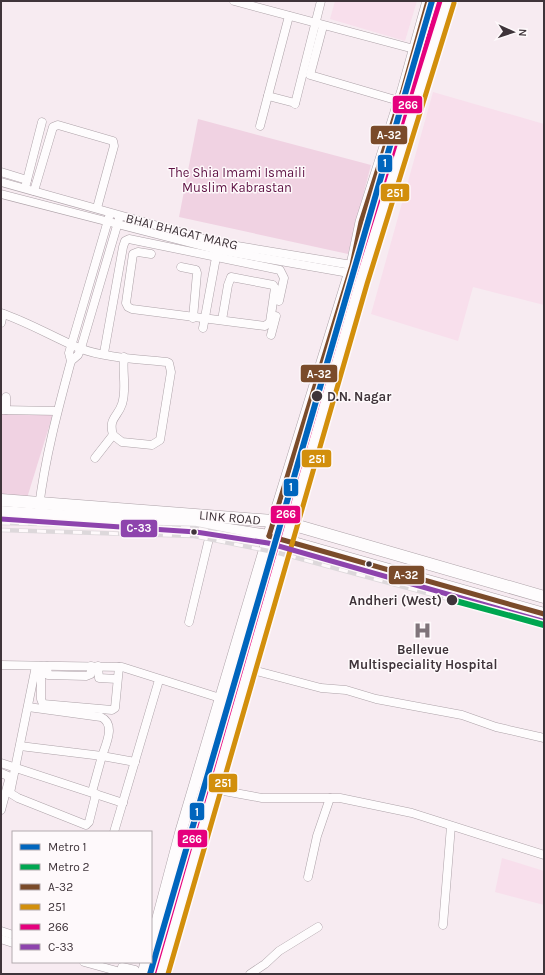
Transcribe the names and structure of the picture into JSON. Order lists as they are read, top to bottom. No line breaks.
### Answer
{"streets":{"main road":["LINK ROAD"],"street":["BHAI BHAGAT MARG"]},"parks":["The Shia Imami Ismaili Muslim Kabrastan"],"places":{"other":["D.N. Nagar","Andheri (West)"],"hospital":["Bellevue Multispeciality Hospital"]},"lines":["metro line 1","transit line A-32","transit line 266","transit line 251","transit line C-33","metro line 2"],"legend":["Metro 1","Metro 2","A-32","251","266","C-33"],"north":"right"}
